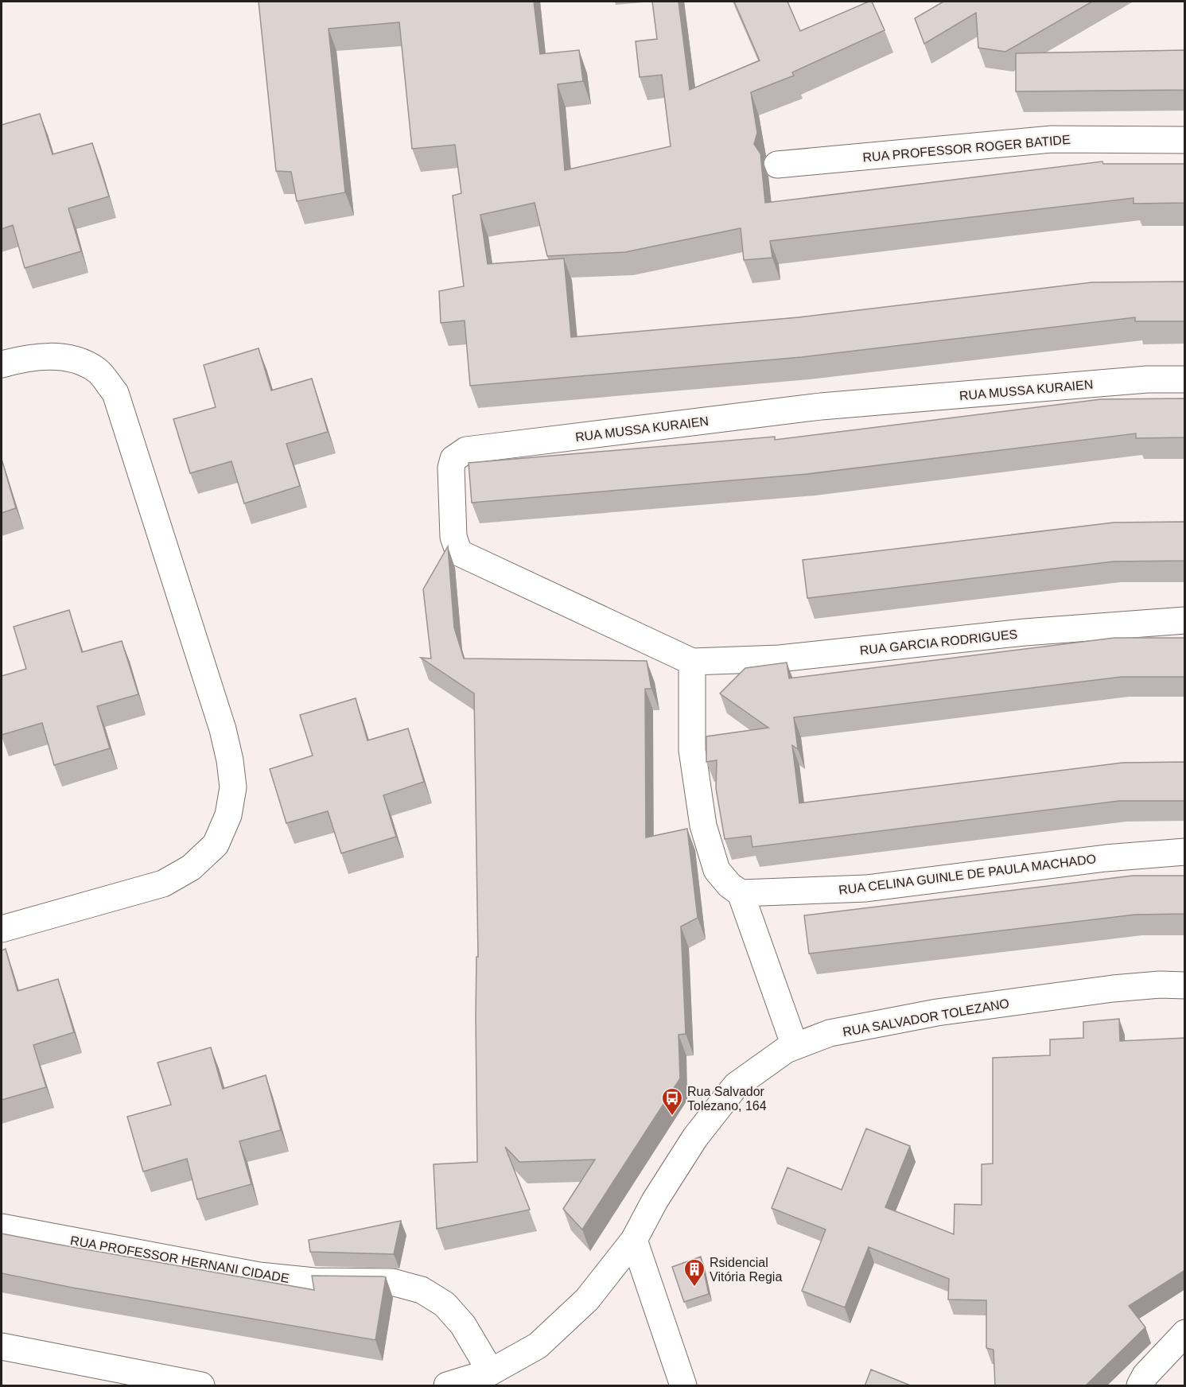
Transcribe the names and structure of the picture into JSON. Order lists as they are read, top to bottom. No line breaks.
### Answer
{"streets":{"street":["RUA PROFESSOR ROGER BATIDE","RUA MUSSA KURAIEN","RUA GARCIA RODRIGUES","RUA CELINA GUINLE DE PAULA MACHADO","RUA SALVADOR TOLEZANO","RUA PROFESSOR HERNANI CIDADE"]},"crossings":[["RUA MUSSA KURAIEN","RUA GARCIA RODRIGUES"],["RUA SALVADOR TOLEZANO","RUA PROFESSOR HERNANI CIDADE"]],"places":{"bus stop":["Rua Salvador Tolezano, 164"],"building":["Rsidencial Vitória Regia"]}}
